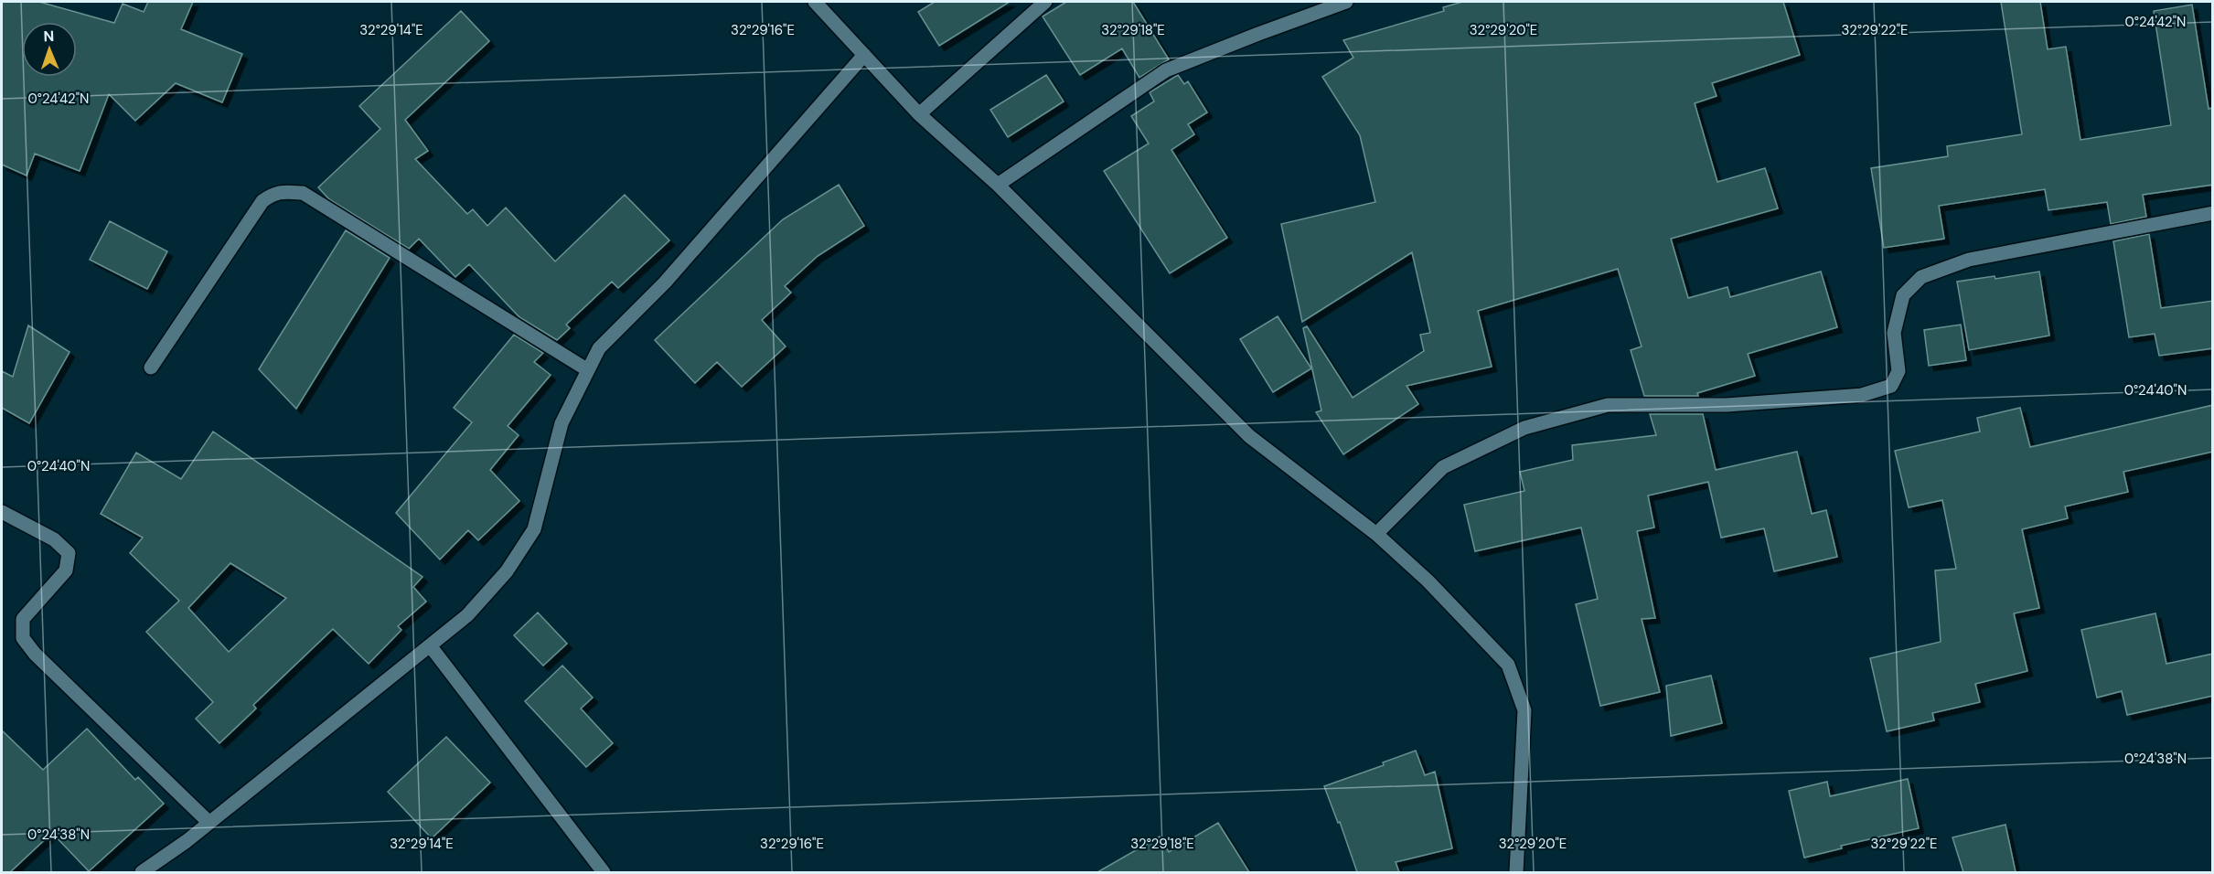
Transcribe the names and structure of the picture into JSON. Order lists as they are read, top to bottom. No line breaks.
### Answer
{"north":"top","coordinates":["0°24'42\"N","32°29'14\"E","32°29'16\"E","32°29'18\"E","32°29'20\"E","32°29'22\"E","0°24'40\"N","0°24'38\"N"]}
